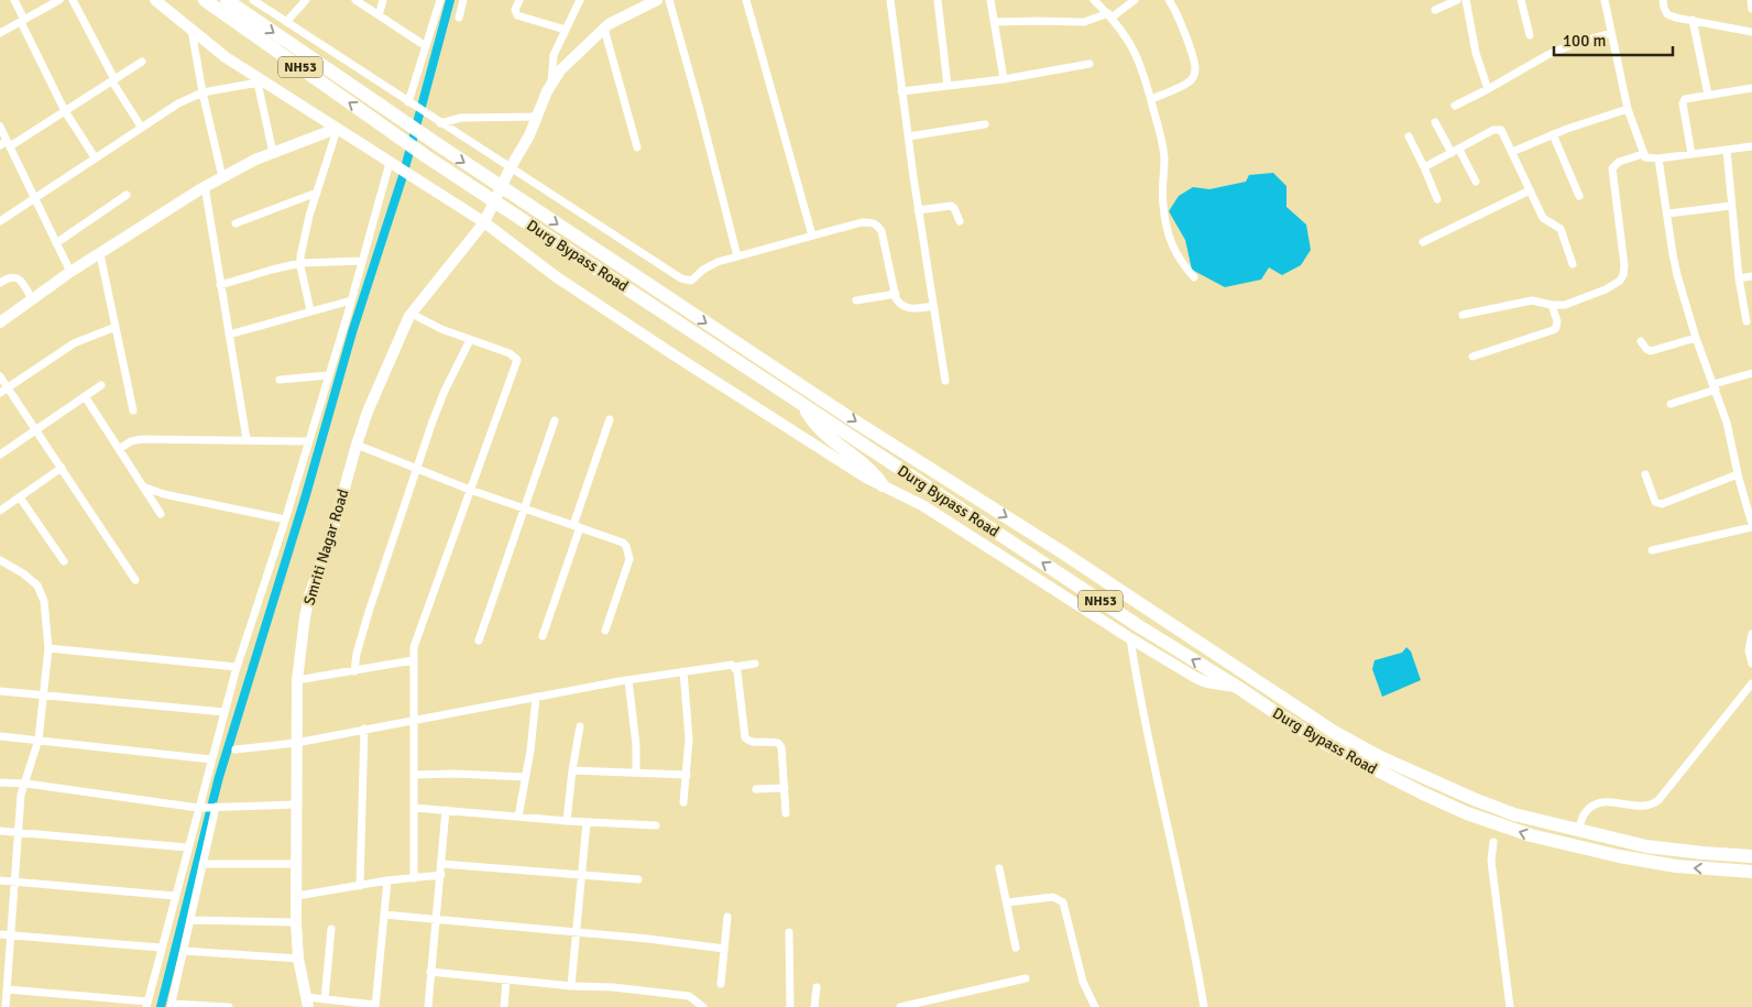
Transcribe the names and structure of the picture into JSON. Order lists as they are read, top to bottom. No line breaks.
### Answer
{"streets":{"highway":["NH53","Durg Bypass Road"],"street":["Smriti Nagar Road"]},"scale_bar":"100 m"}
